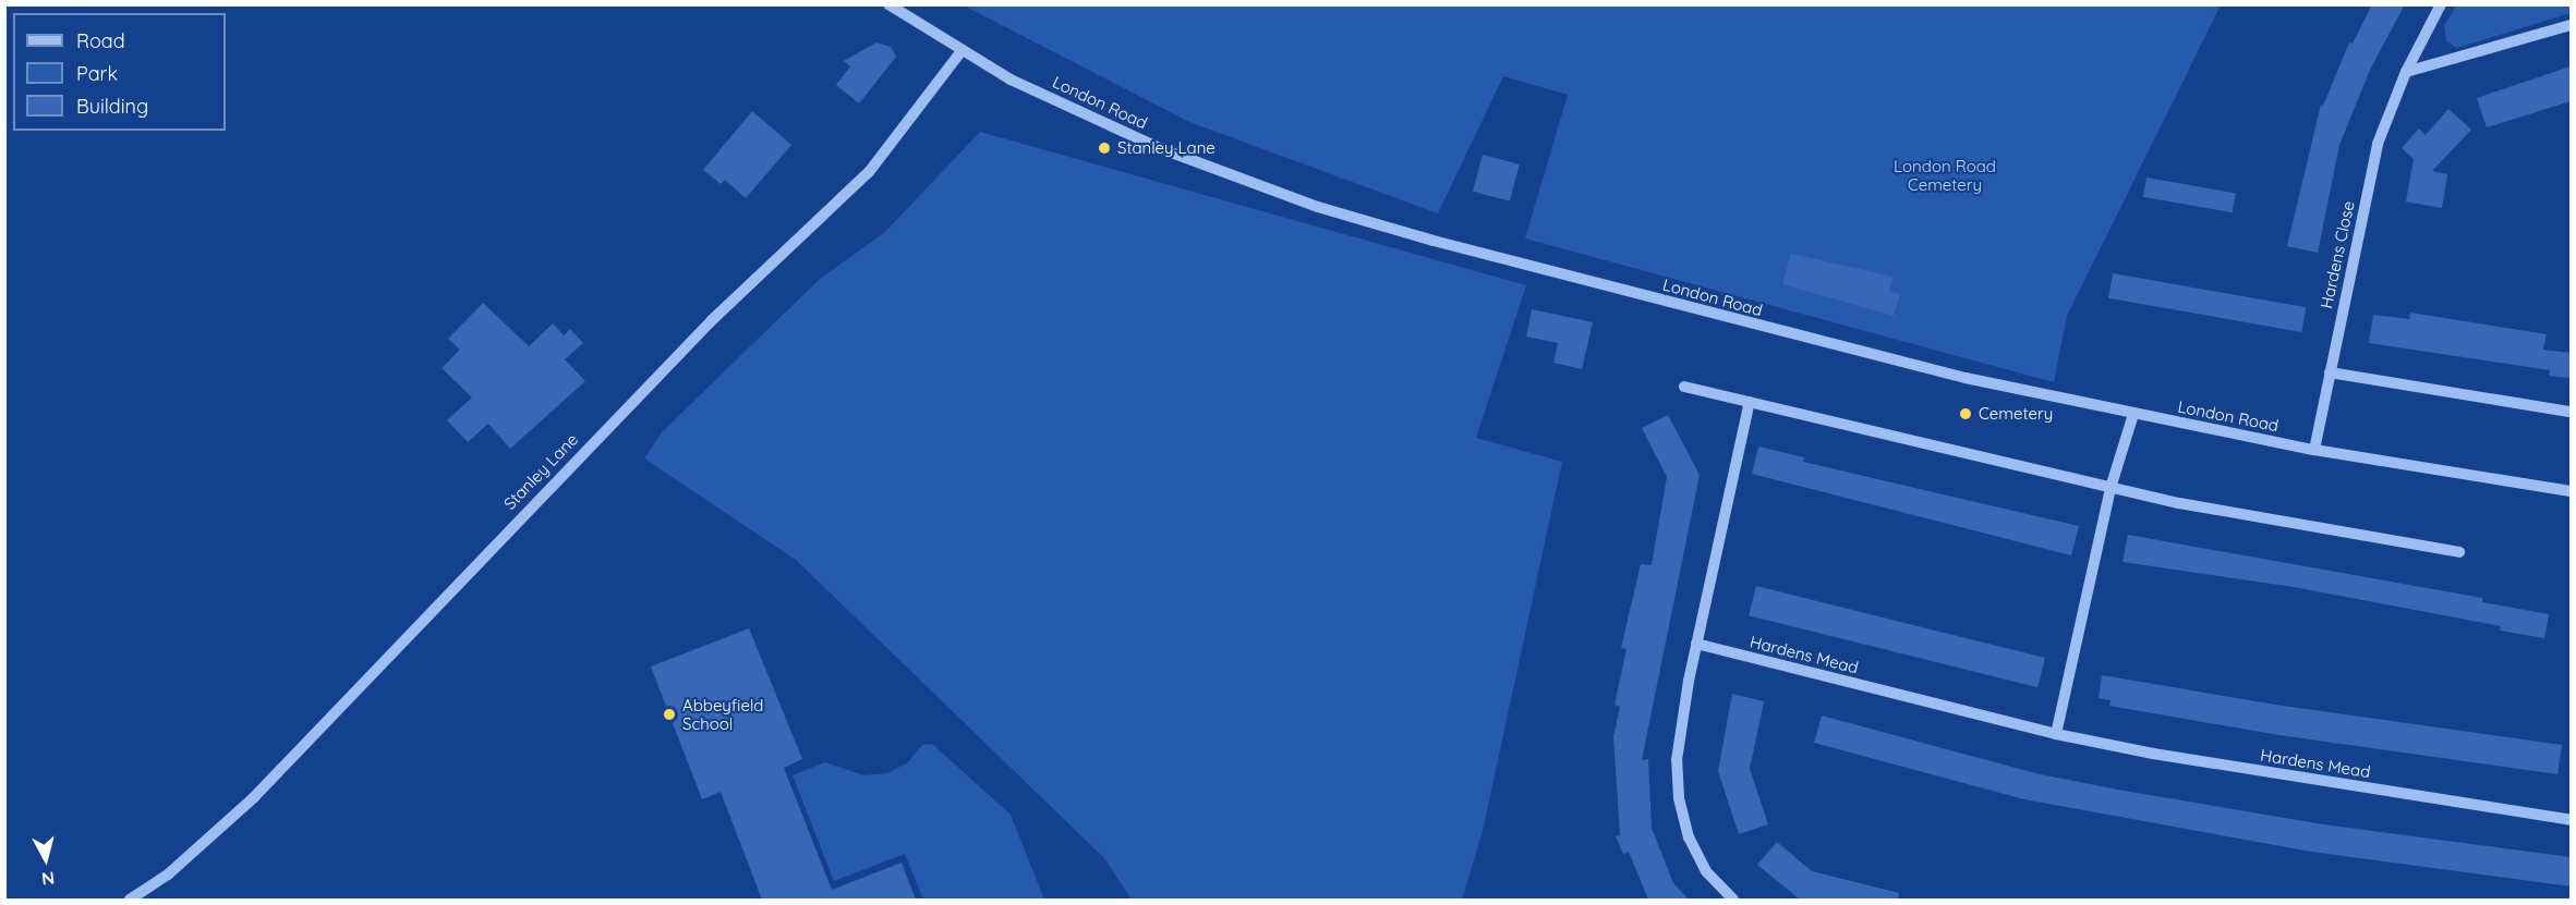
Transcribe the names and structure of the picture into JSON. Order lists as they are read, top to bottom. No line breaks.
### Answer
{"streets":{"street":["London Road","Hardens Close","Stanley Lane","Hardens Mead"]},"crossings":[["London Road","Hardens Close"],["London Road","Stanley Lane"]],"parks":["London Road Cemetery"],"places":["Stanley Lane","Cemetery","Abbeyfield School"],"legend":["Road","Park","Building"],"north":"bottom"}
